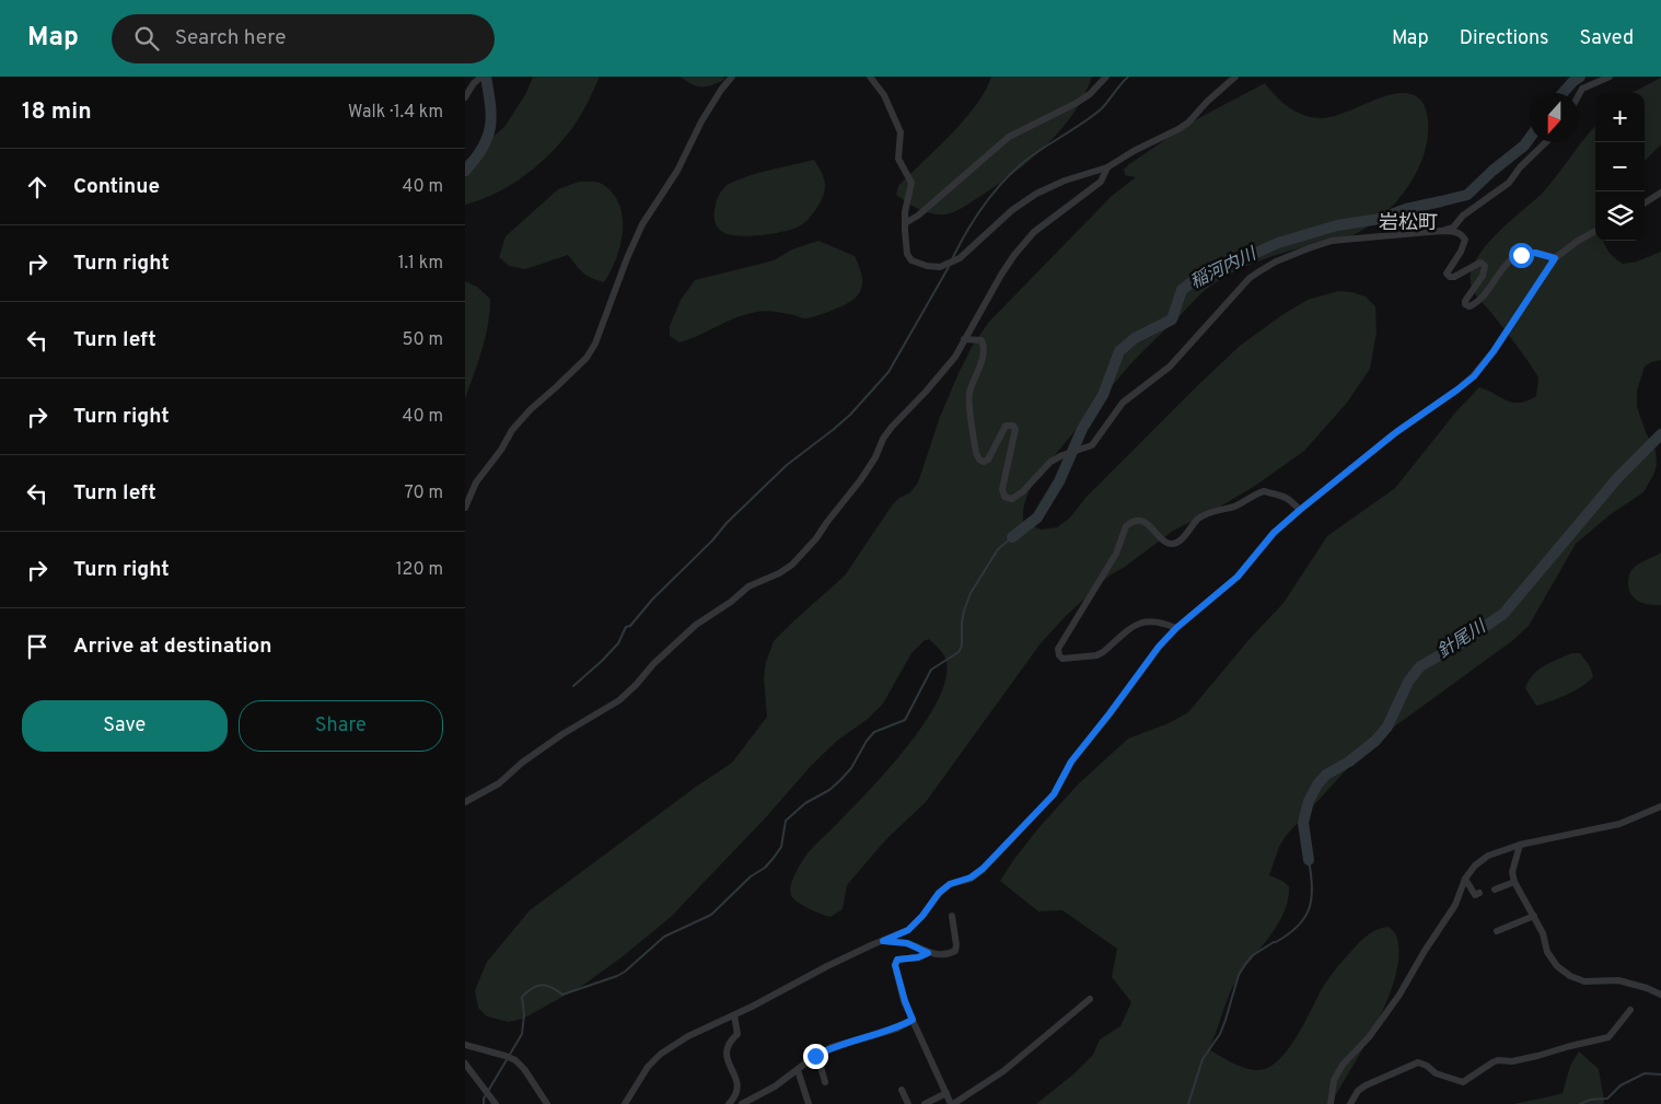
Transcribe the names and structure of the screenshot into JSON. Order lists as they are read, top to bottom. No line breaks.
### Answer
{"districts":["岩松町"],"water":["稲河内川","針尾川"],"north":"bottom","page":{"header":"Map","search":"Search here","nav":["Map","Directions","Saved"],"heading":["18 min","Walk · 1.4 km"],"map_buttons":["+","−"],"list":[["Continue","40 m"],["Turn right","1.1 km"],["Turn left","50 m"],["Turn right","40 m"],["Turn left","70 m"],["Turn right","120 m"],"Arrive at destination"],"buttons":["Save","Share"]}}
